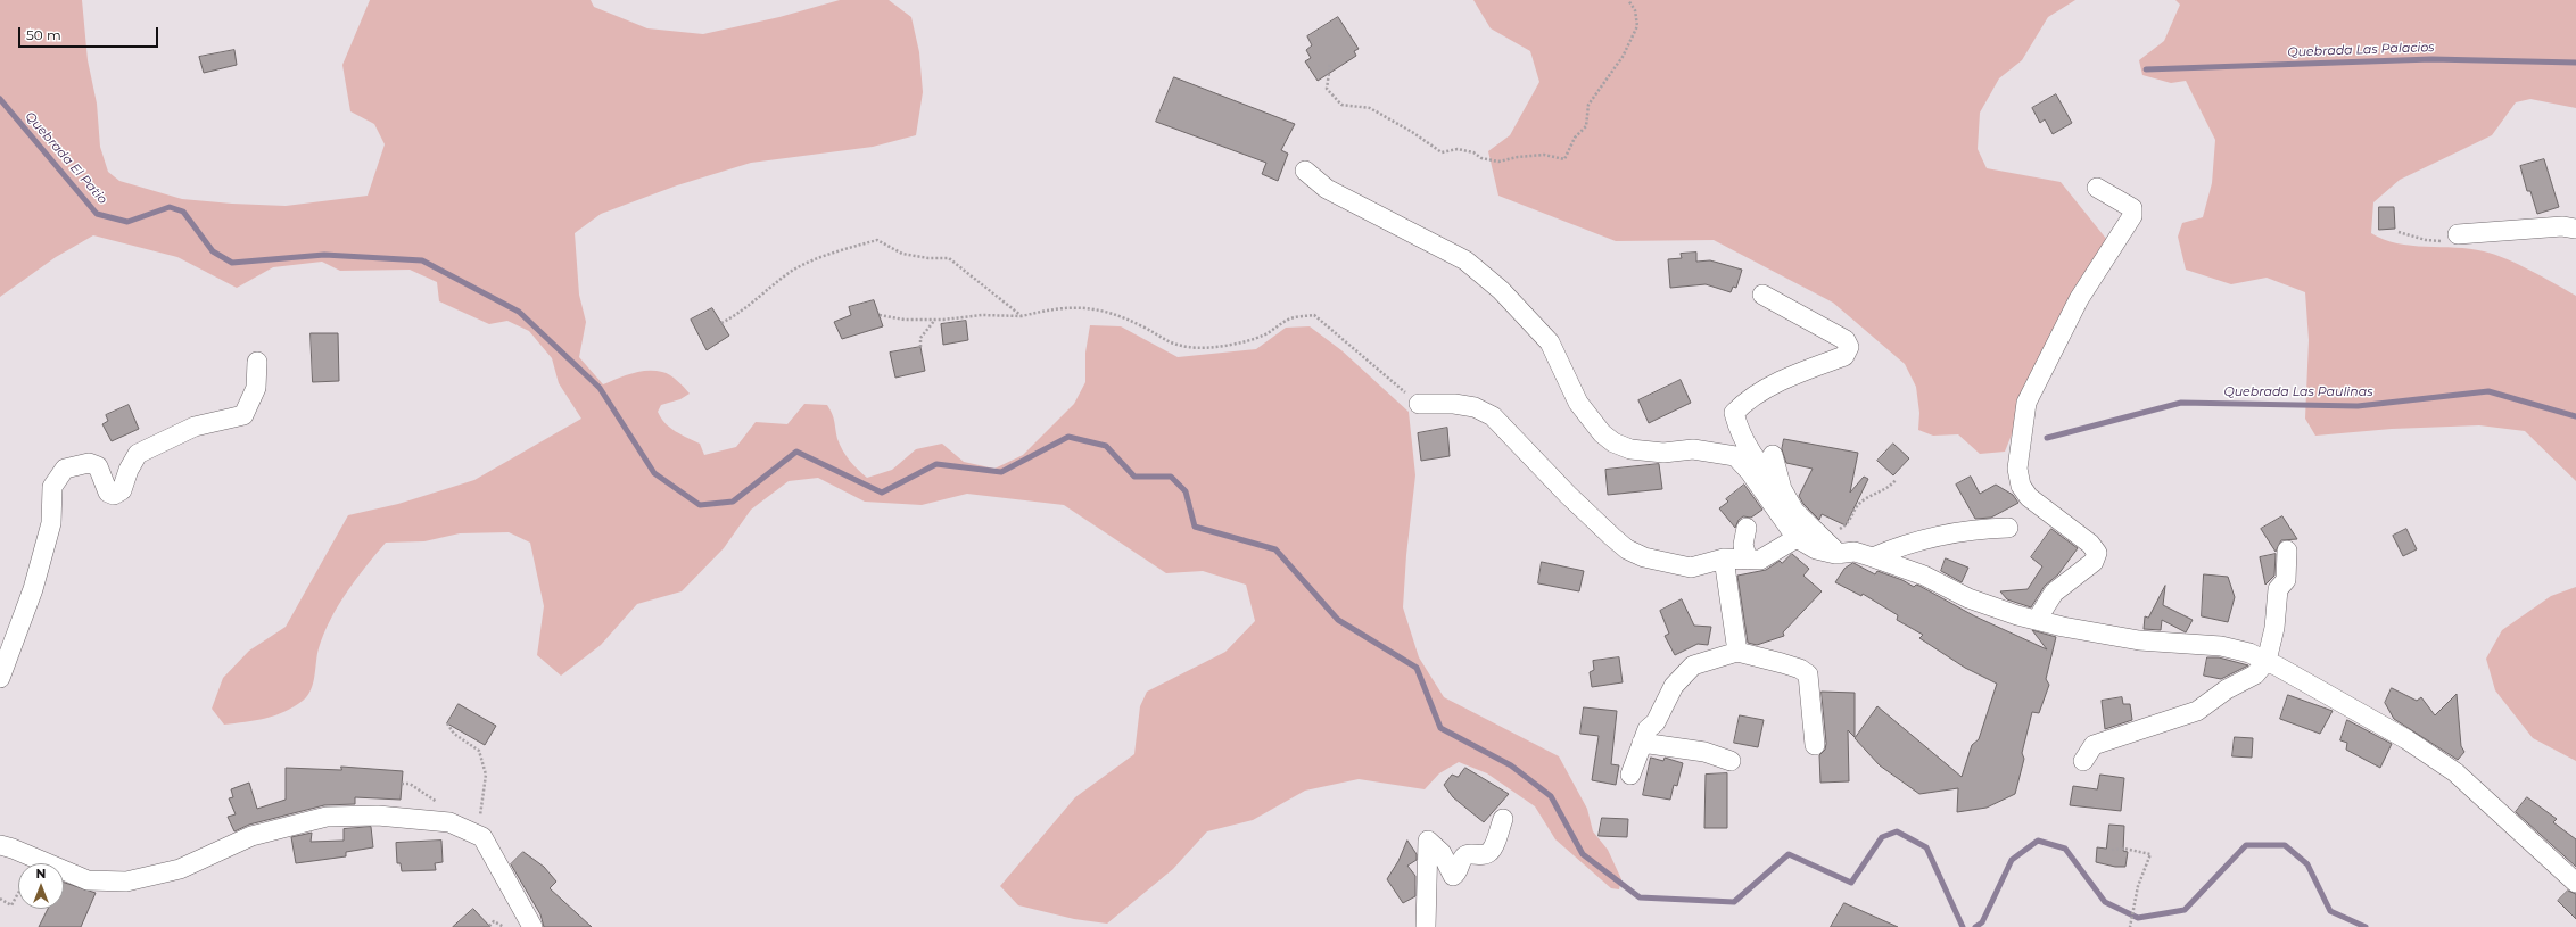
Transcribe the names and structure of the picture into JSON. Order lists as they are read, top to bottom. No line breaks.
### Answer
{"water":["Quebrada Las Palacios","Quebrada El Patio","Quebrada Las Paulinas"],"scale_bar":"50 m","north":"top"}
